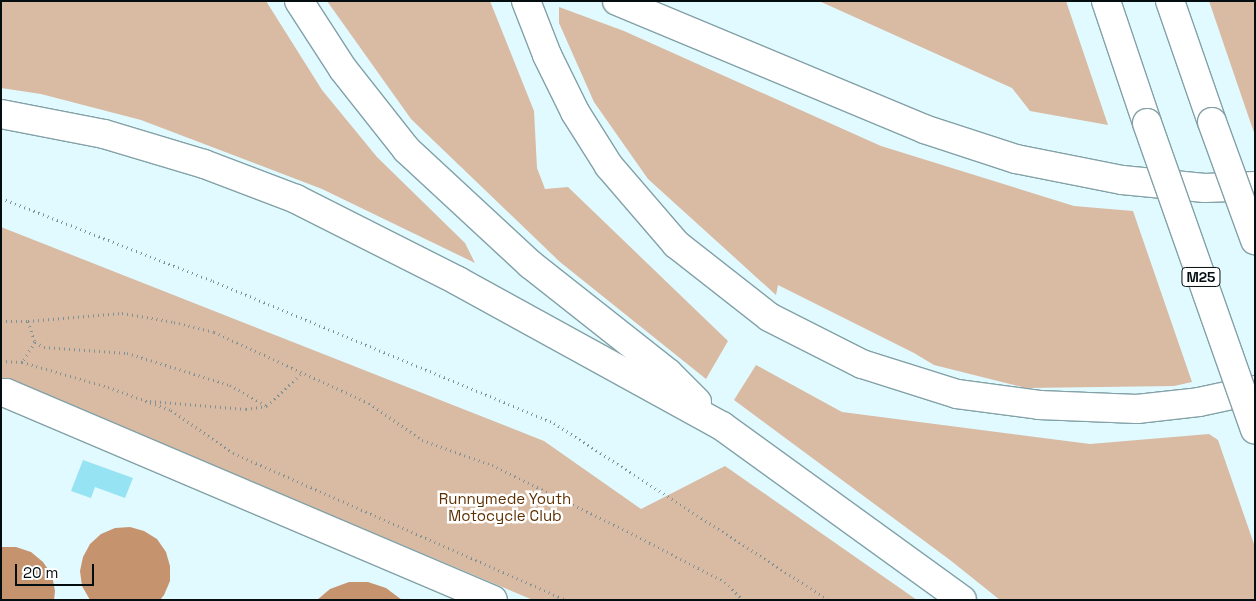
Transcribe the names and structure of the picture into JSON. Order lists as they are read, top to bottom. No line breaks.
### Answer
{"streets":{"main road":["M25"]},"parks":["Runnymede Youth Motocycle Club"],"scale_bar":"20 m"}
